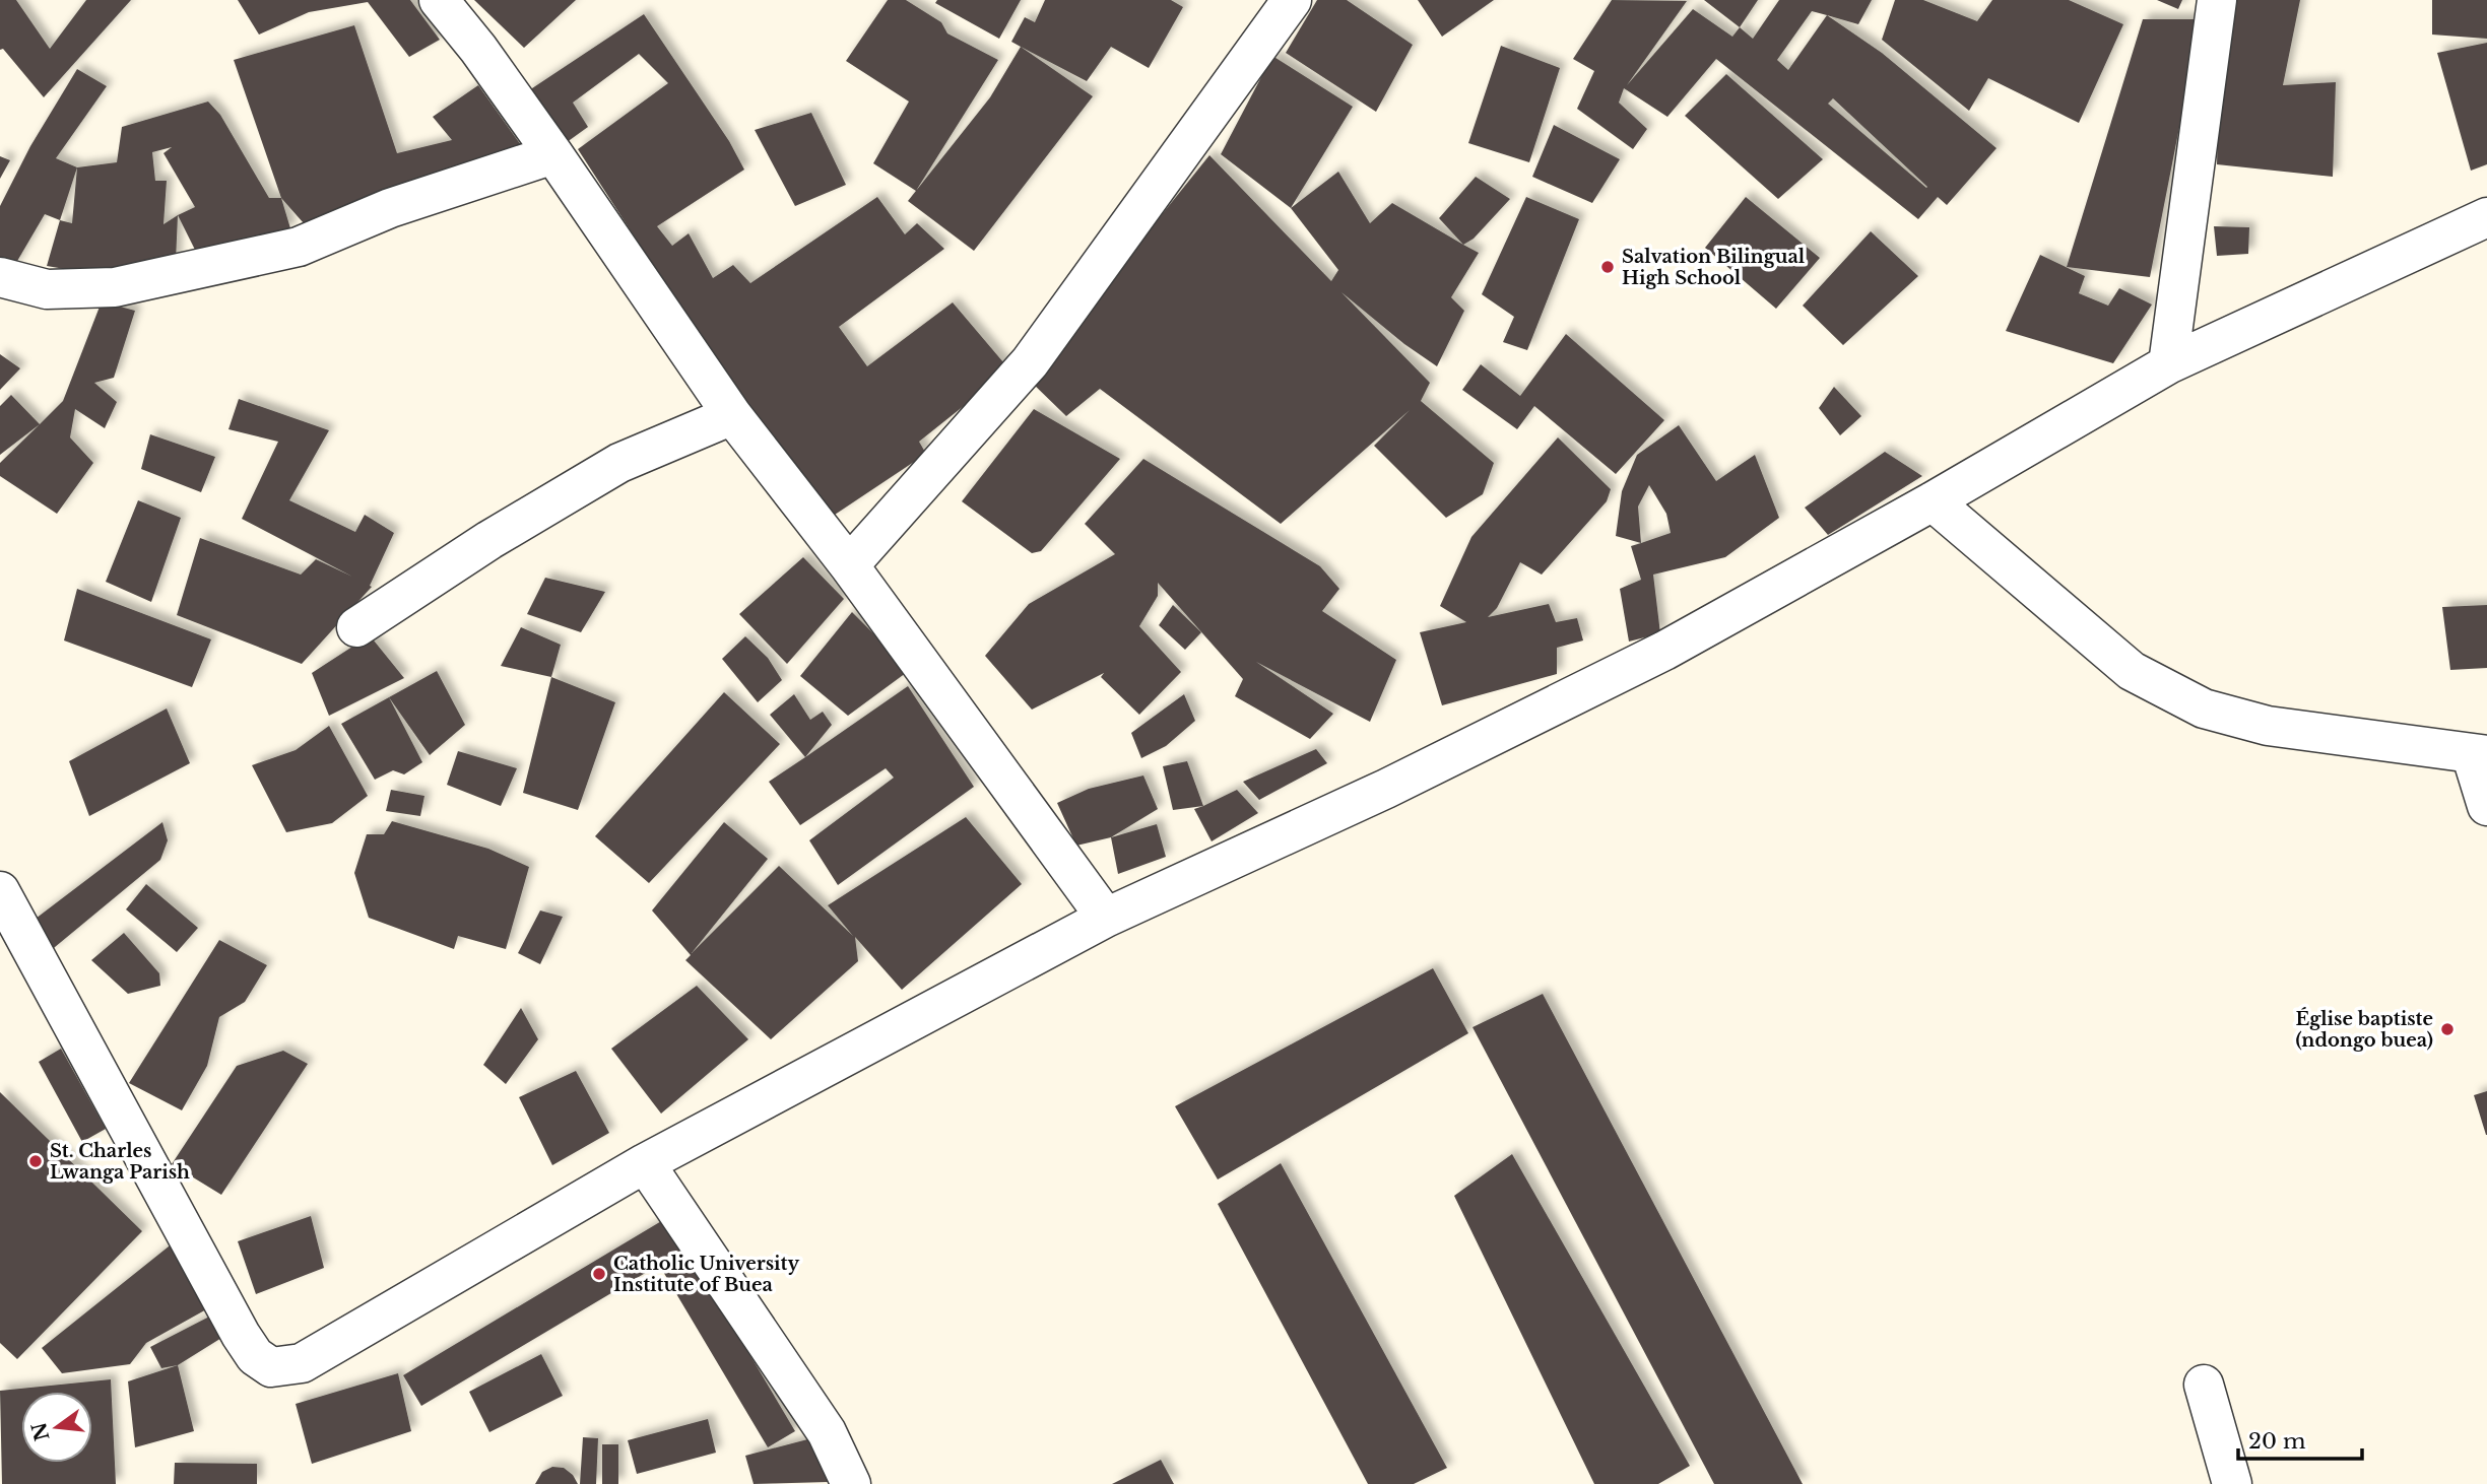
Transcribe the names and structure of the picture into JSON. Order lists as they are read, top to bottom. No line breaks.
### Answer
{"places":["Salvation Bilingual High School","Église baptiste (ndongo buea)","St. Charles Lwanga Parish","Catholic University Institute of Buea"],"scale_bar":"20 m","north":"left"}
